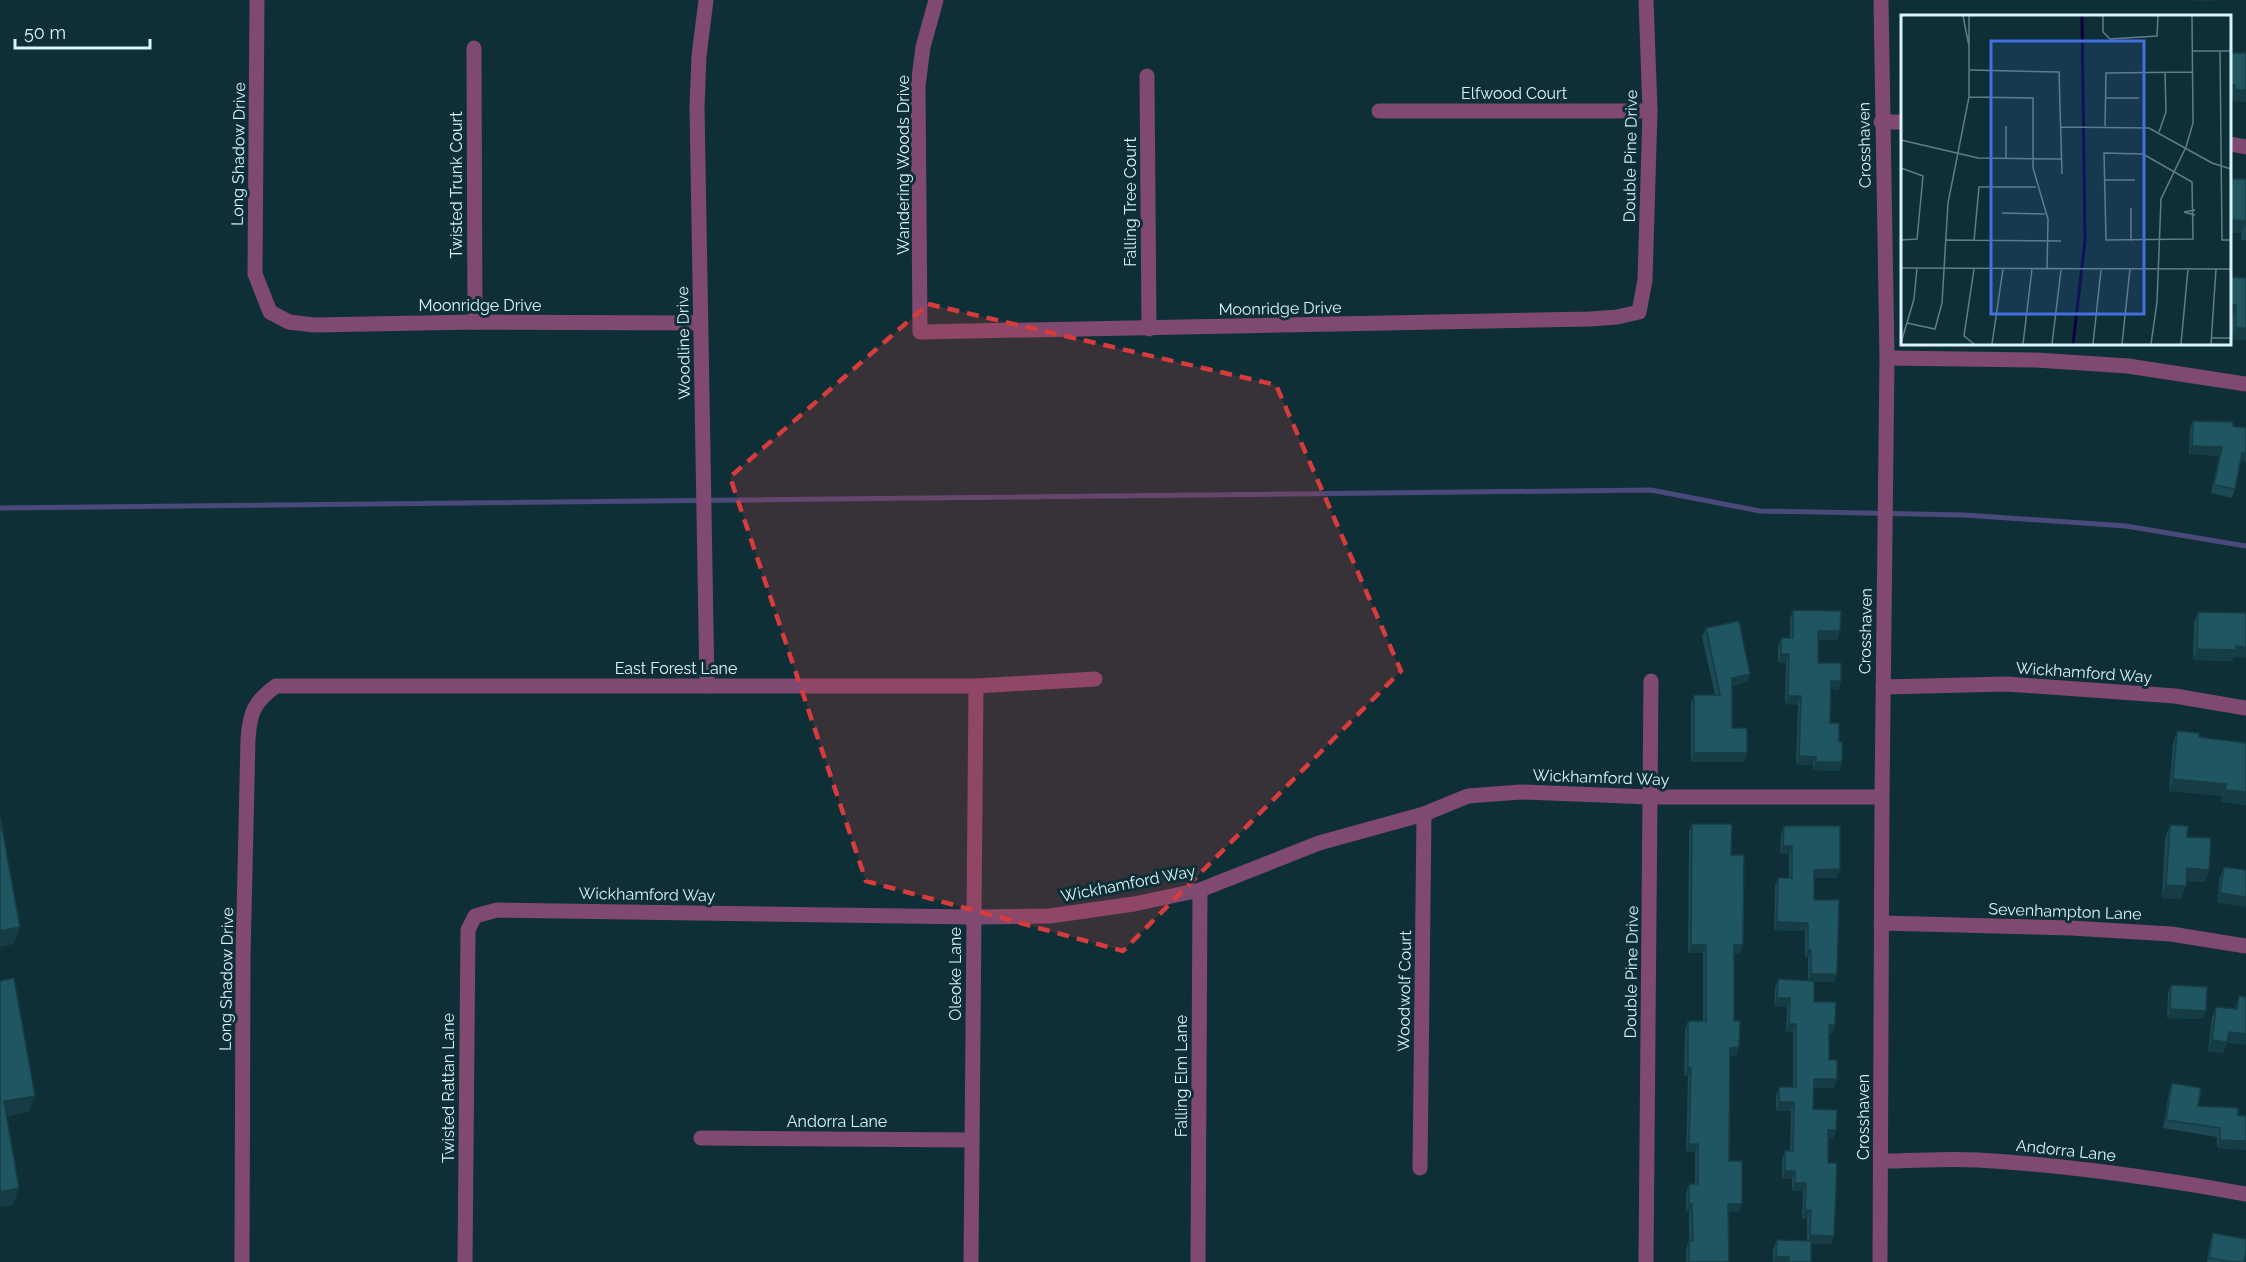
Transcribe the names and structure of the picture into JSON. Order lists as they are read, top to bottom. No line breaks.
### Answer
{"streets":{"street":["Elfwood Court","Crosshaven","Long Shadow Drive","Double Pine Drive","Wandering Woods Drive","Twisted Trunk Court","Falling Tree Court","Moonridge Drive","Woodline Drive","East Forest Lane","Wickhamford Way","Sevenhampton Lane","Oleoke Lane","Woodwolf Court","Falling Elm Lane","Twisted Rattan Lane","Andorra Lane"]},"crossings":[["Elfwood Court","Double Pine Drive"],["Crosshaven","Wickhamford Way"],["Crosshaven","Sevenhampton Lane"],["Crosshaven","Andorra Lane"],["Long Shadow Drive","Moonridge Drive"],["Long Shadow Drive","East Forest Lane"],["Double Pine Drive","Moonridge Drive"],["Double Pine Drive","Wickhamford Way"],["Wandering Woods Drive","Moonridge Drive"],["Twisted Trunk Court","Moonridge Drive"],["Falling Tree Court","Moonridge Drive"],["Moonridge Drive","Woodline Drive"],["Woodline Drive","East Forest Lane"],["East Forest Lane","Oleoke Lane"],["Wickhamford Way","Oleoke Lane"],["Wickhamford Way","Woodwolf Court"],["Wickhamford Way","Falling Elm Lane"],["Wickhamford Way","Twisted Rattan Lane"],["Oleoke Lane","Andorra Lane"]],"scale_bar":"50 m"}
